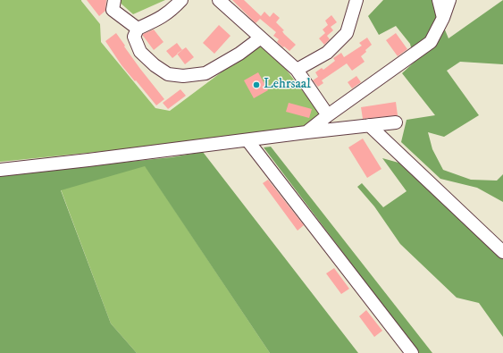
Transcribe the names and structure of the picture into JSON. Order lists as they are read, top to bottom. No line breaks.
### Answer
{"places":["Lehrsaal"]}
